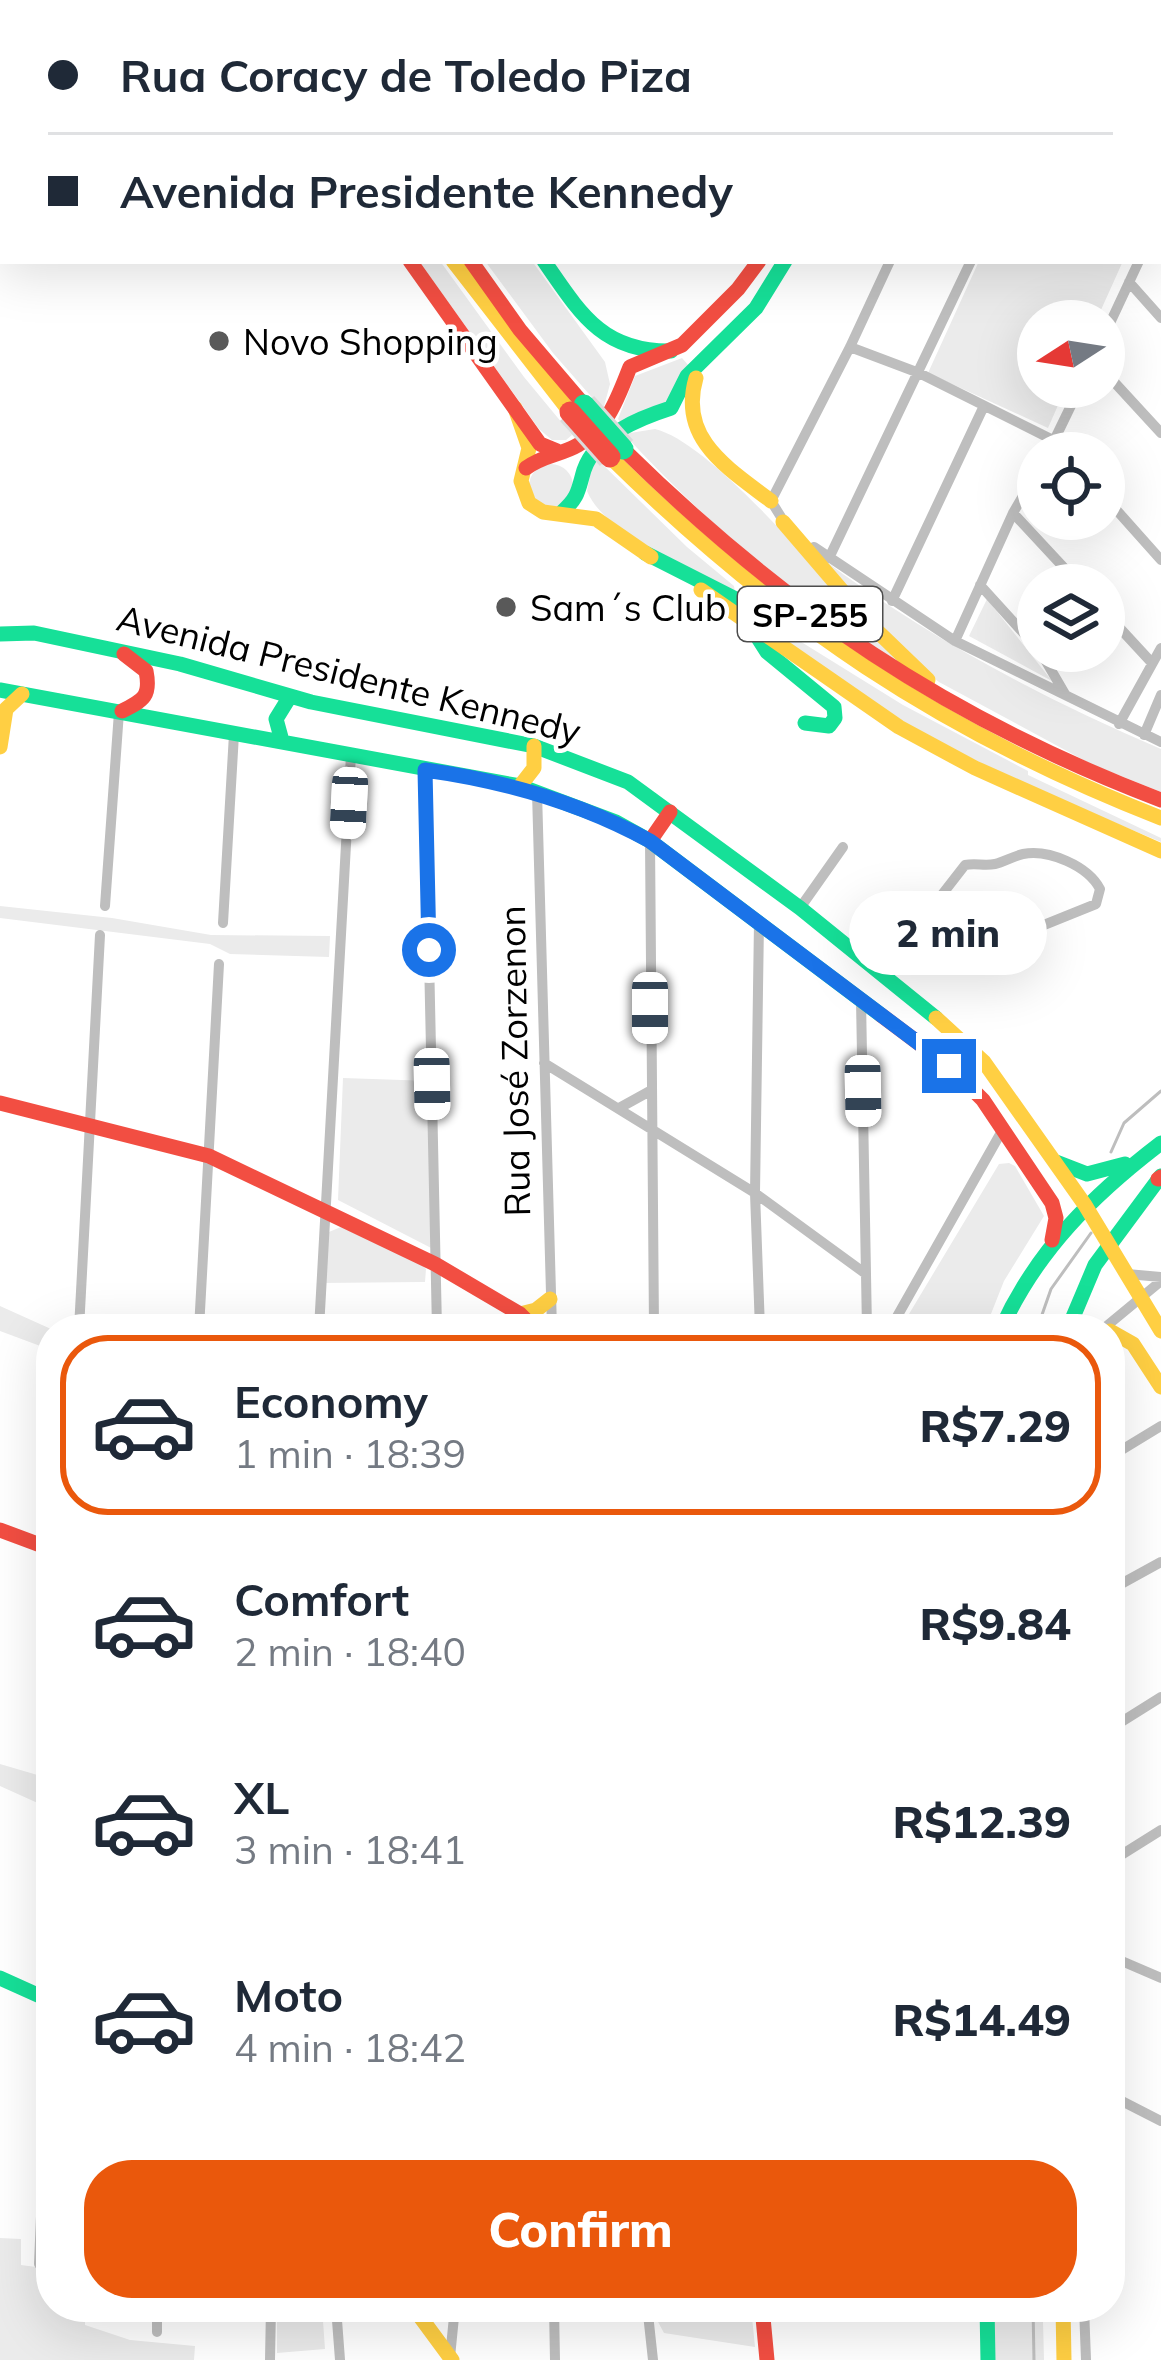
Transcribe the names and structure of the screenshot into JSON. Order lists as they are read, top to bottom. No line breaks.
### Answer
{"streets":{"main road":["SP-255","Avenida Presidente Kennedy"],"street":["Rua José Zorzenon"]},"crossings":[["Avenida Presidente Kennedy","Rua José Zorzenon"]],"places":["Novo Shopping","Sam´s Club"],"north":"left","page":{"banner":["Rua Coracy de Toledo Piza","Avenida Presidente Kennedy"],"bubble":"2 min","list":[{"name":"Economy","note":"1 min · 18:39","value":"R$7.29"},{"name":"Comfort","note":"2 min · 18:40","value":"R$9.84"},{"name":"XL","note":"3 min · 18:41","value":"R$12.39"},{"name":"Moto","note":"4 min · 18:42","value":"R$14.49"}],"buttons":"Confirm"}}
